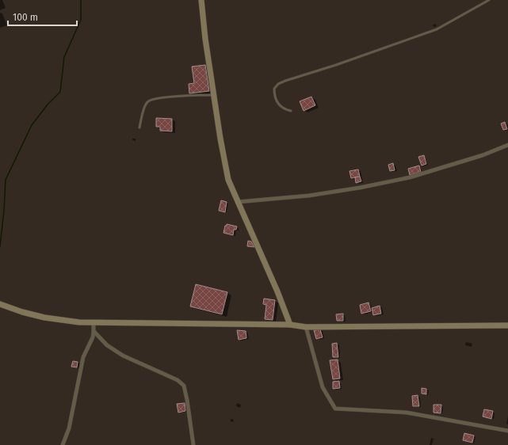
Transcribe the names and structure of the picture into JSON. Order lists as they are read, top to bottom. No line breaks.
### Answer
{"scale_bar":"100 m"}
